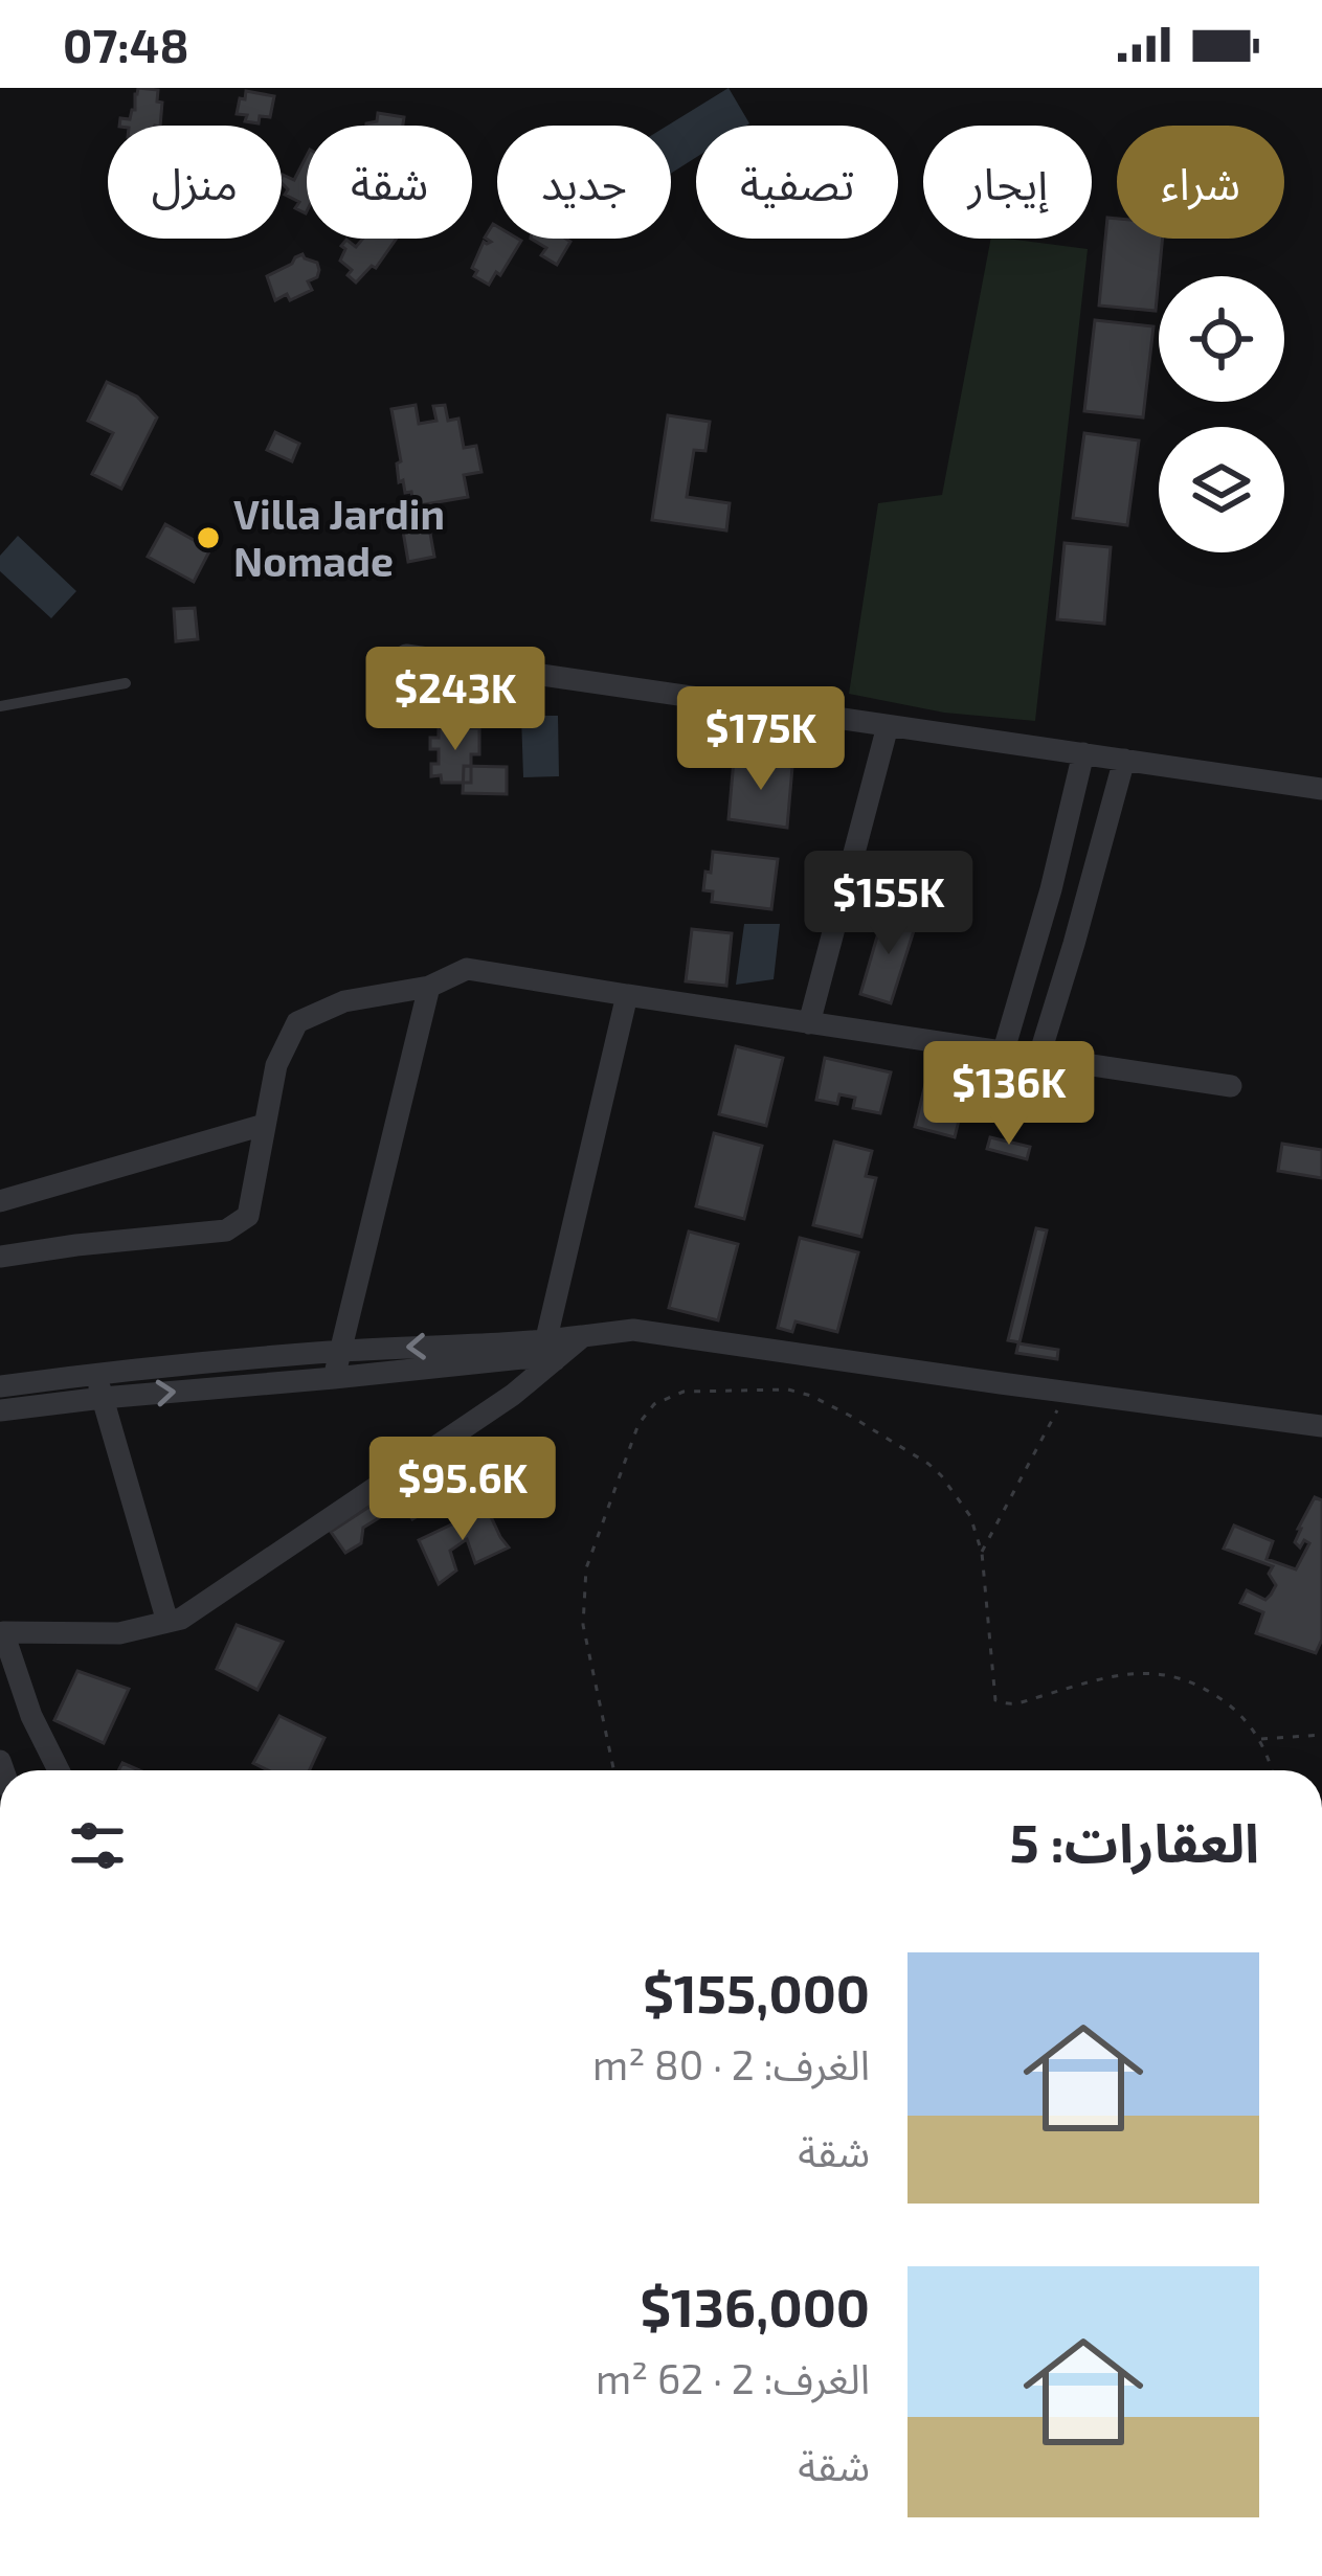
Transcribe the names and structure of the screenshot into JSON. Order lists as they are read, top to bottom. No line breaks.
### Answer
{"places":["Villa Jardin Nomade"],"page":{"status":"07:48","chip":["شراء","إيجار","تصفية","جديد","شقة","منزل"],"price":["$243K","$175K","$155K","$136K","$95.6K"],"heading":"العقارات: 5","list":[{"name":"$155,000","note":"الغرف: 2 · 80 m² · شقة"},{"name":"$136,000","note":"الغرف: 2 · 62 m² · شقة"}]}}
